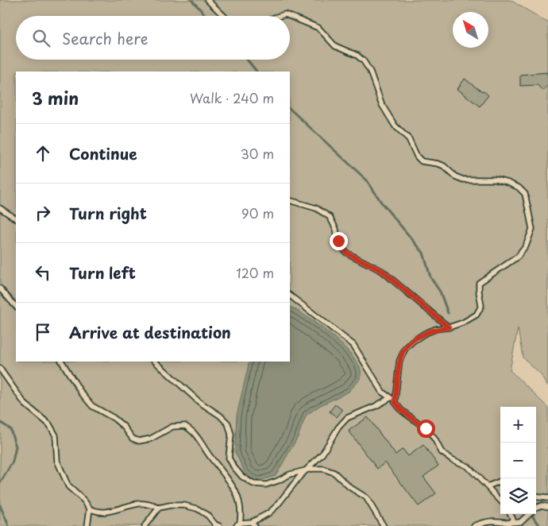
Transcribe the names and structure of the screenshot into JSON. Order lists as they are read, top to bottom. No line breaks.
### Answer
{"north":"top left","page":{"search":"Search here","heading":["3 min","Walk · 240 m"],"list":[["Continue","30 m"],["Turn right","90 m"],["Turn left","120 m"],"Arrive at destination"],"map_buttons":["+","−"]}}
